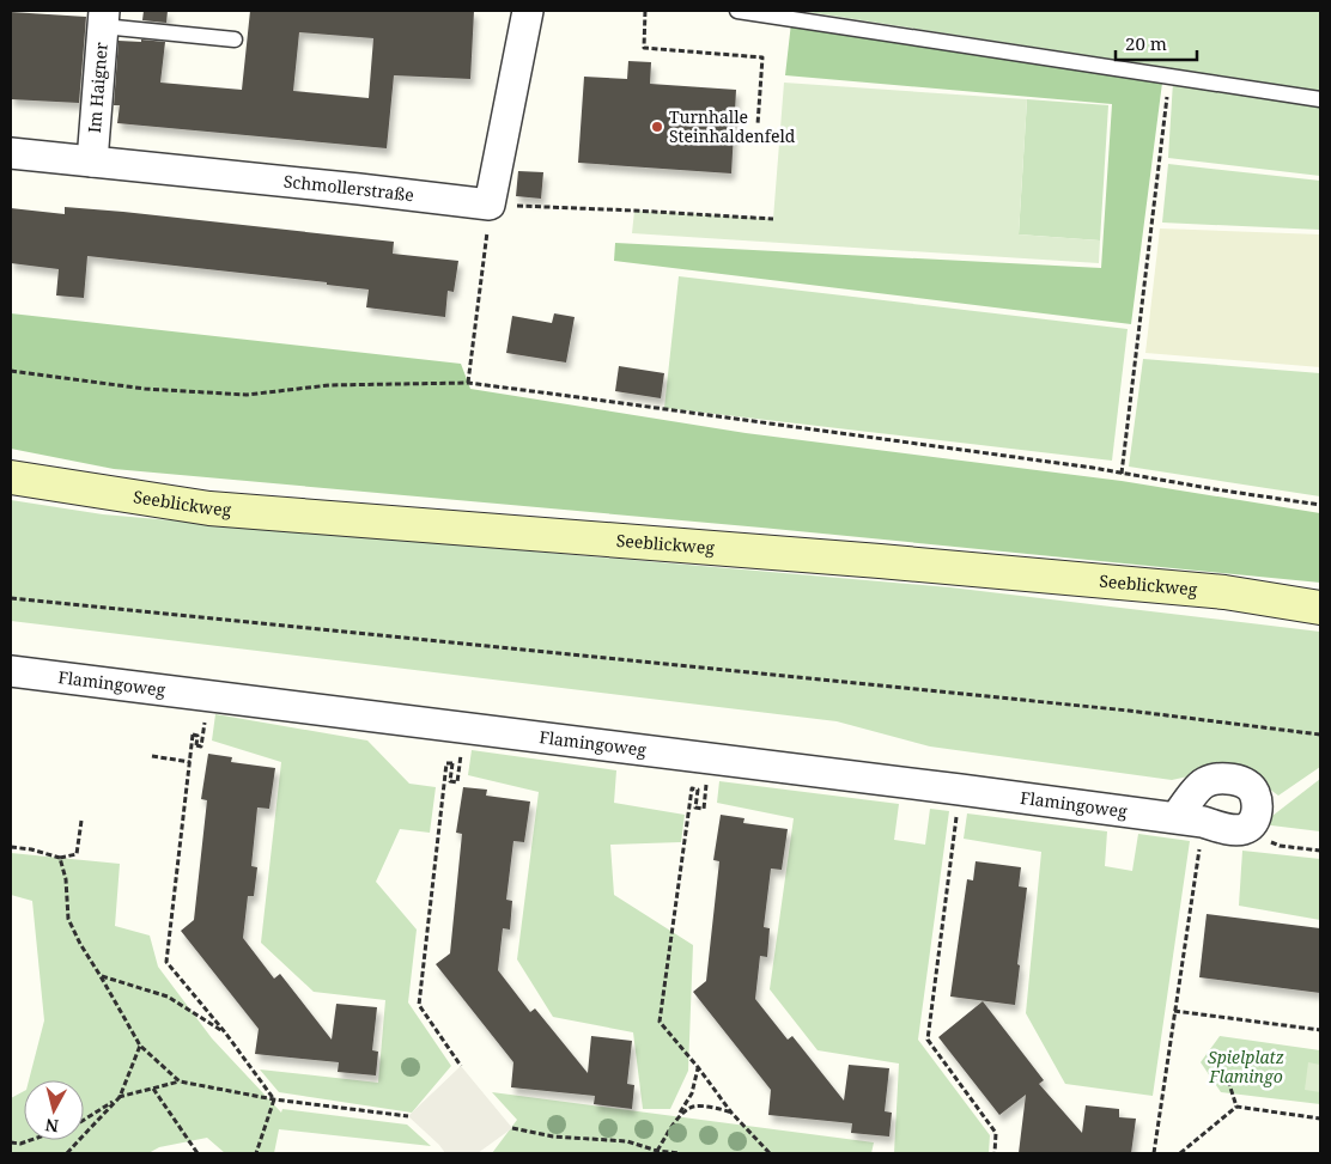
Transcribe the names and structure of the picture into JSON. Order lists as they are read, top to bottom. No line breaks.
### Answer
{"streets":{"main road":["Seeblickweg"],"street":["Im Haigner","Schmollerstraße","Flamingoweg"]},"crossings":[["Im Haigner","Schmollerstraße"]],"parks":["Spielplatz Flamingo"],"places":["Turnhalle Steinhaldenfeld"],"scale_bar":"20 m","north":"bottom"}
